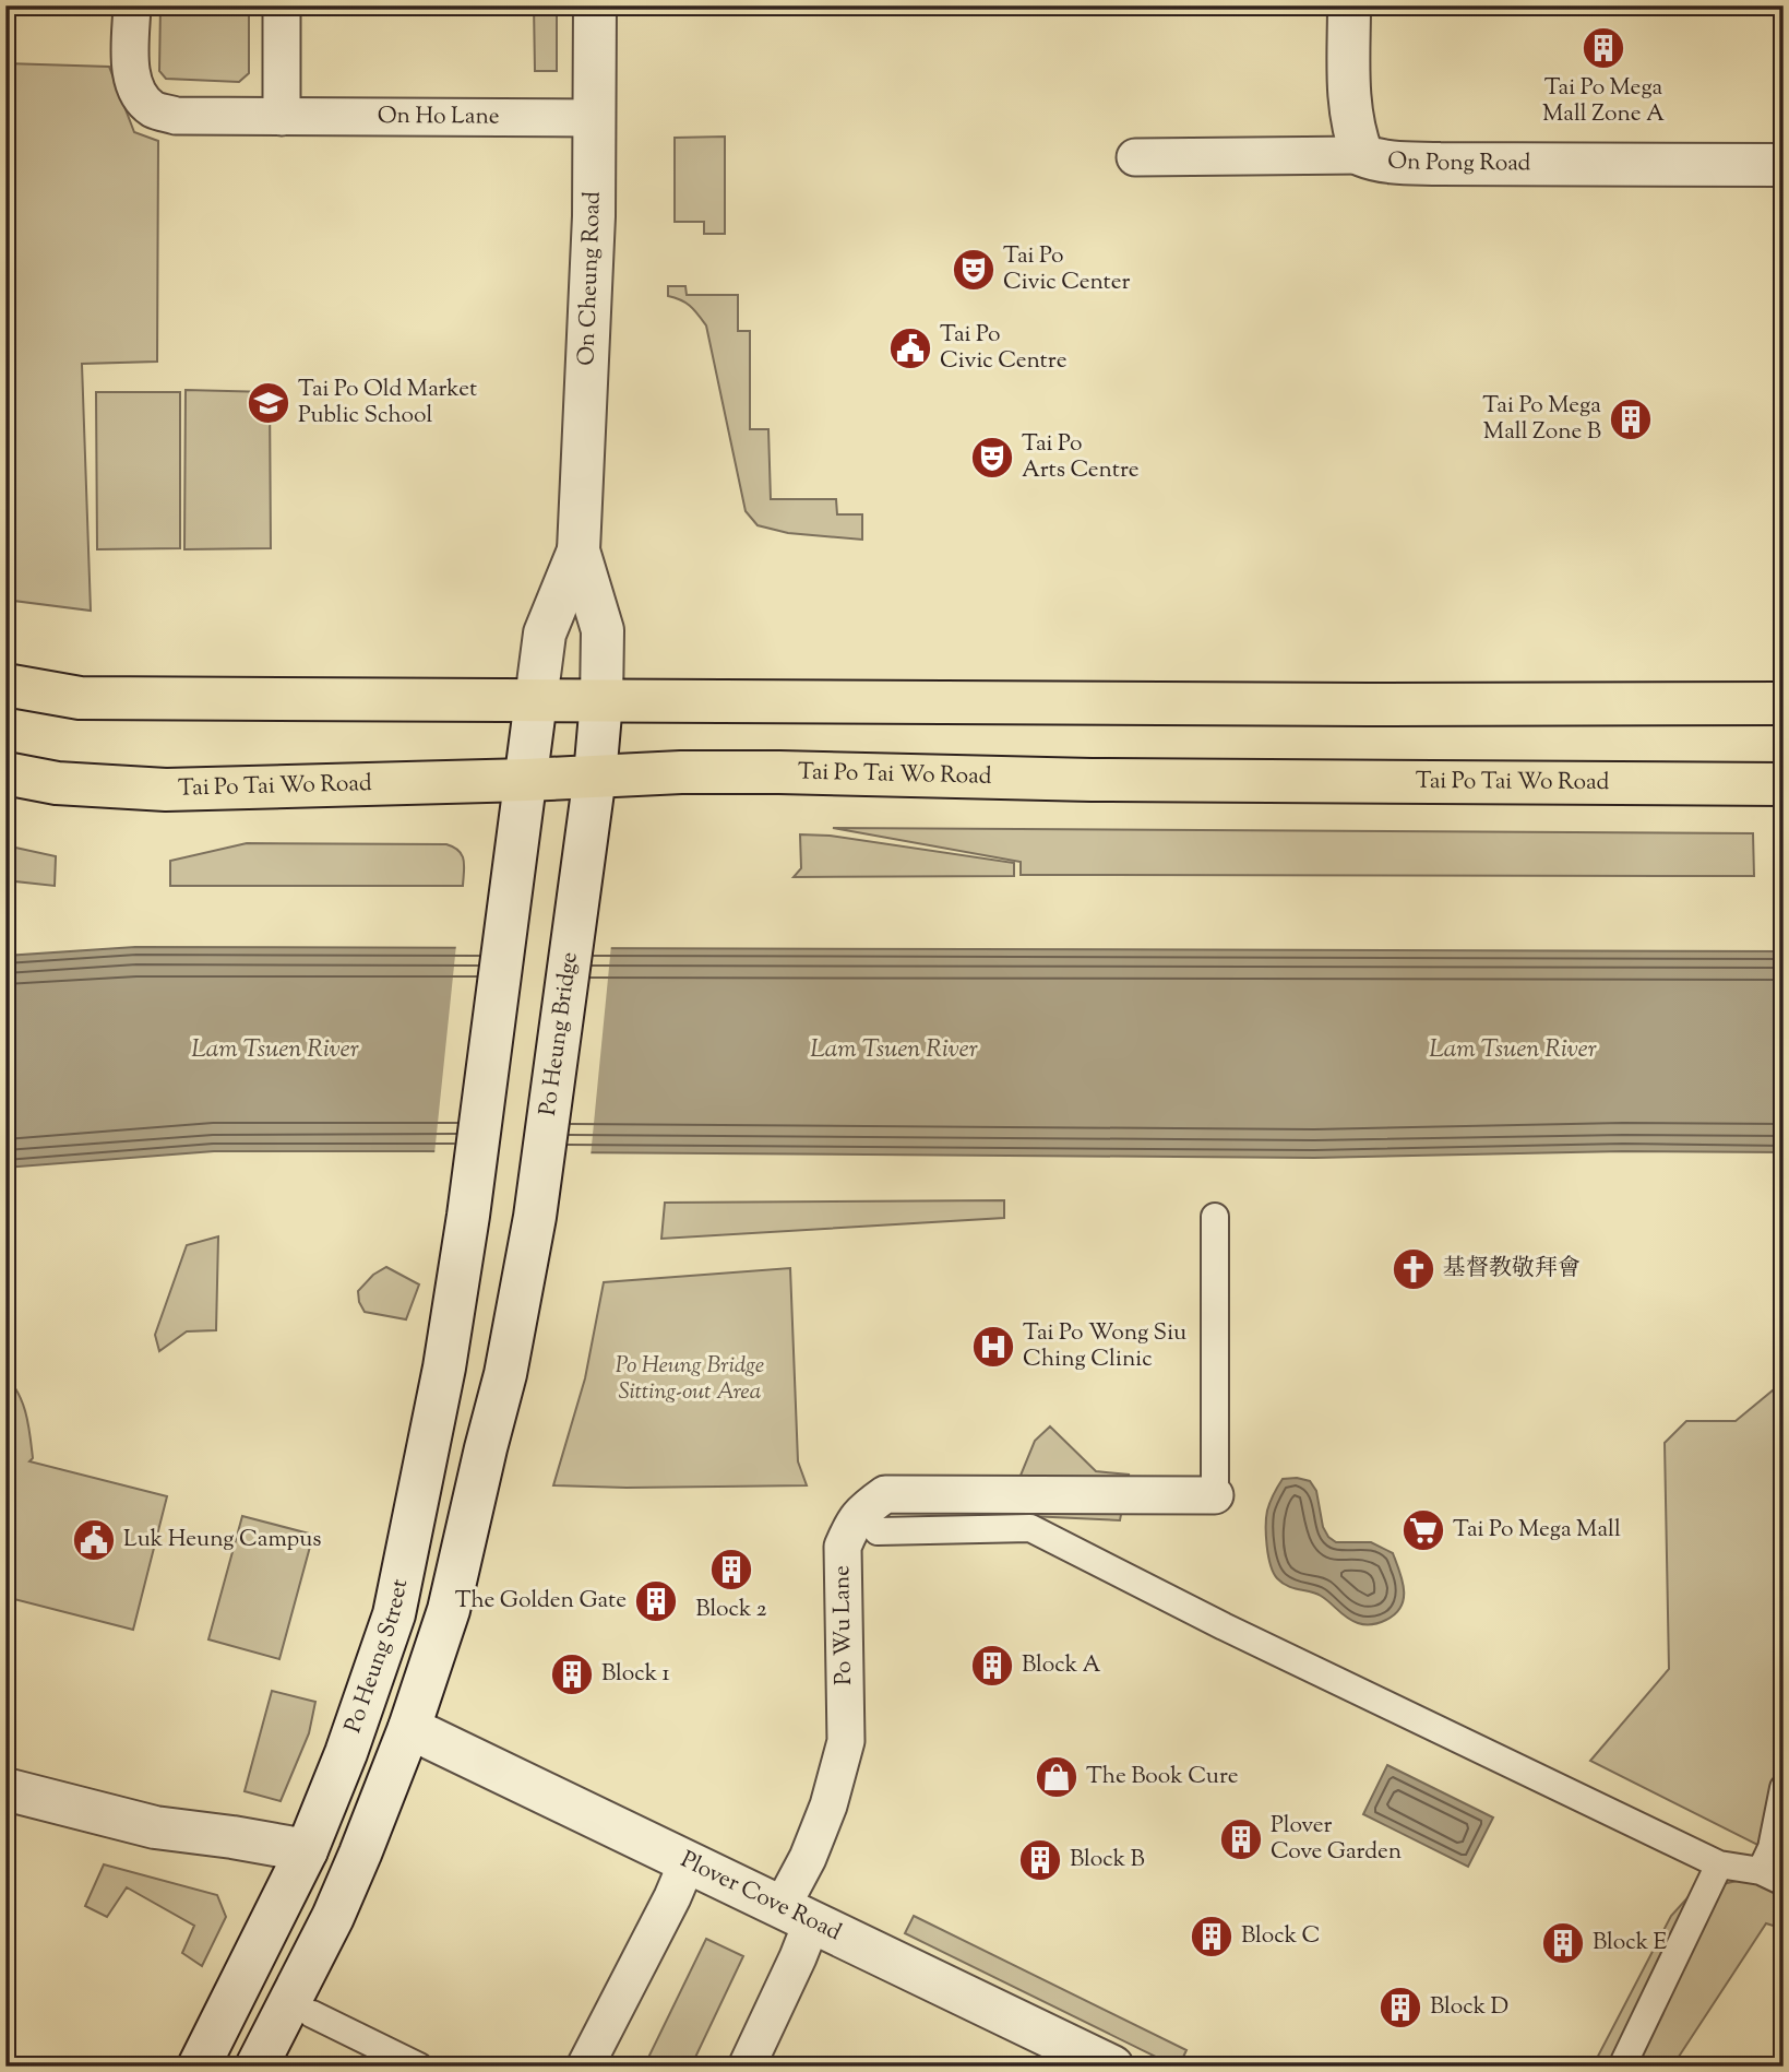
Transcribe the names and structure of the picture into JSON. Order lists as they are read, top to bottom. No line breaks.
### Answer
{"streets":{"main road":["On Pong Road","On Cheung Road","Tai Po Tai Wo Road","Po Heung Bridge","Po Heung Street","Plover Cove Road"],"street":["On Ho Lane","Po Wu Lane"]},"crossings":[["On Ho Lane","On Cheung Road"],["On Cheung Road","Tai Po Tai Wo Road"],["On Cheung Road","Po Heung Bridge"],["On Cheung Road","Po Heung Street"],["Po Heung Bridge","Plover Cove Road"],["Po Wu Lane","Plover Cove Road"]],"water":["Lam Tsuen River"],"parks":["Po Heung Bridge Sitting-out Area"],"places":{"building":["Tai Po Mega Mall Zone A","Tai Po Mega Mall Zone B","Block 2","The Golden Gate","Block A","Block 1","Plover Cove Garden","Block B","Block C","Block E","Block D"],"theatre":["Tai Po Civic Center","Tai Po Arts Centre"],"public building":["Tai Po Civic Centre","Luk Heung Campus"],"school or university":["Tai Po Old Market Public School"],"church":["基督教敬拜會"],"hospital":["Tai Po Wong Siu Ching Clinic"],"supermarket":["Tai Po Mega Mall"],"shop":["The Book Cure"]}}
